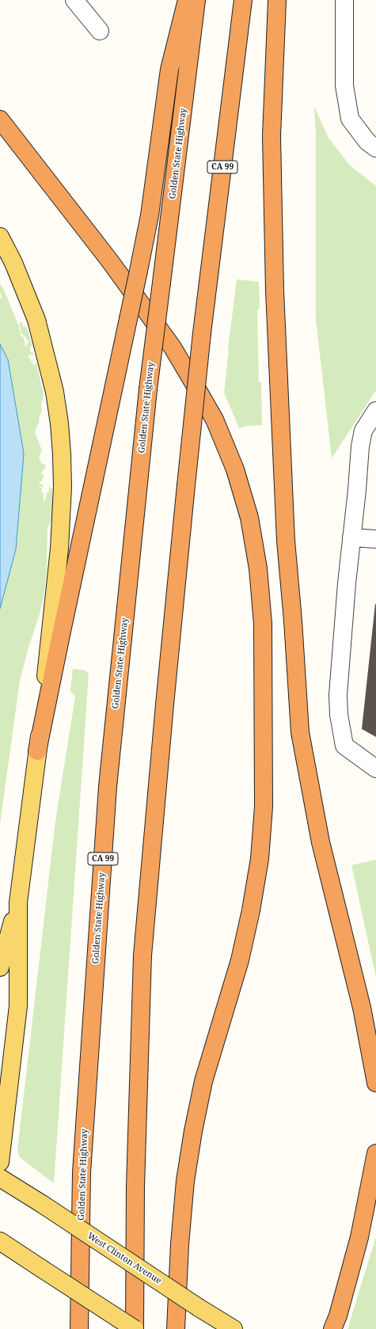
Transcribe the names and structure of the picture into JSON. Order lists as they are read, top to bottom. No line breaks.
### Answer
{"streets":{"highway":["Golden State Highway","CA 99"],"main road":["West Clinton Avenue"]}}
